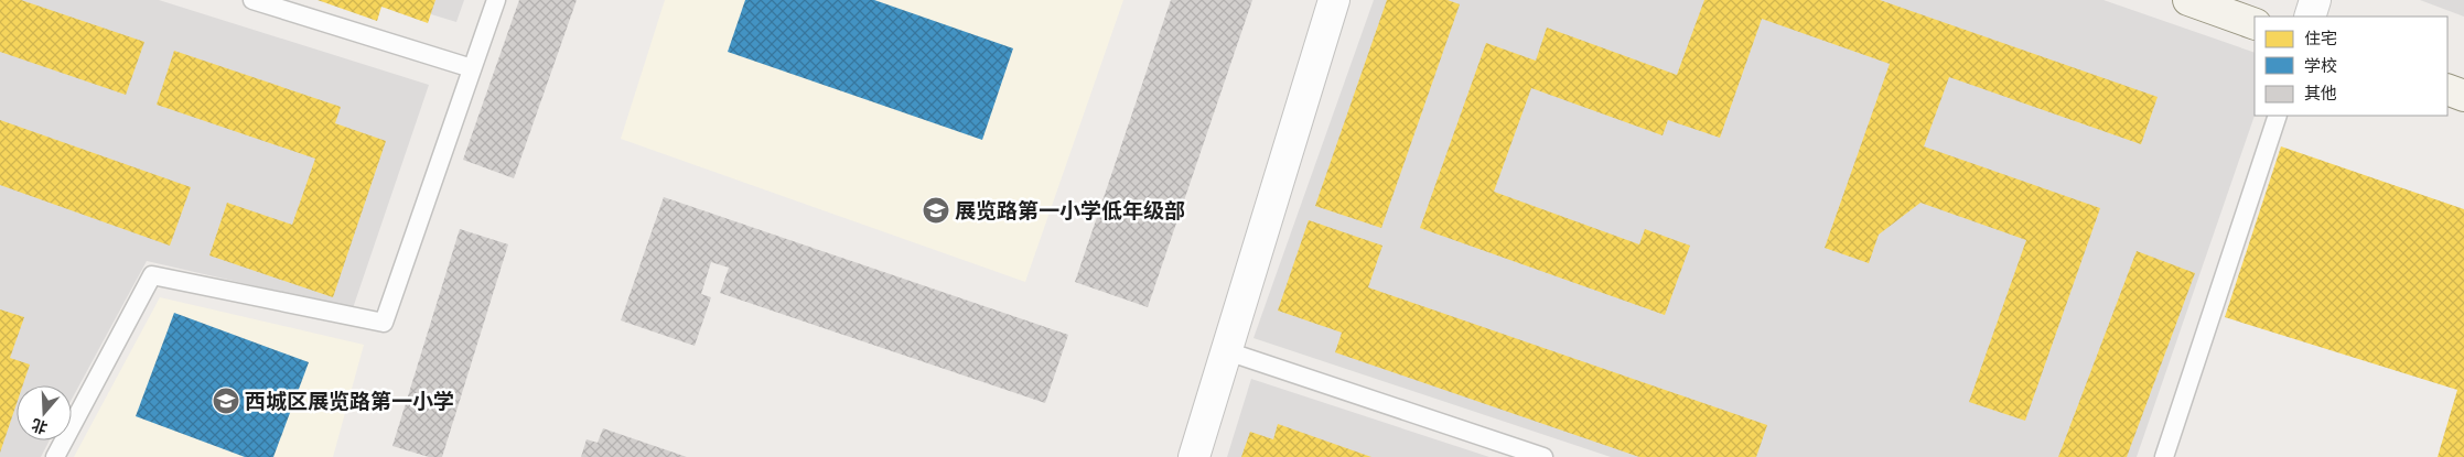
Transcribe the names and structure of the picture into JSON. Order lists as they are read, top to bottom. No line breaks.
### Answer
{"places":{"school or university":["展览路第一小学低年级部","西城区展览路第一小学"]},"legend":["住宅","学校","其他"],"north":"bottom"}
